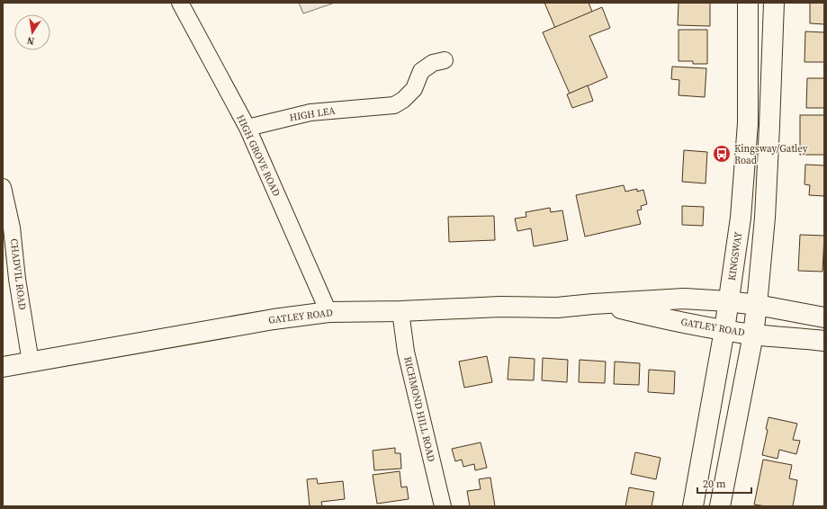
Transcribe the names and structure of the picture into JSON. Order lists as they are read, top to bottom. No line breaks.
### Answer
{"streets":{"main road":["KINGSWAY","GATLEY ROAD"],"street":["HIGH LEA","HIGH GROVE ROAD","CHADVIL ROAD","RICHMOND HILL ROAD"]},"crossings":[["HIGH LEA","HIGH GROVE ROAD"],["HIGH GROVE ROAD","GATLEY ROAD"],["KINGSWAY","GATLEY ROAD"],["CHADVIL ROAD","GATLEY ROAD"],["GATLEY ROAD","RICHMOND HILL ROAD"]],"places":{"bus stop":["Kingsway/Gatley Road"]},"scale_bar":"20 m","north":"bottom"}
